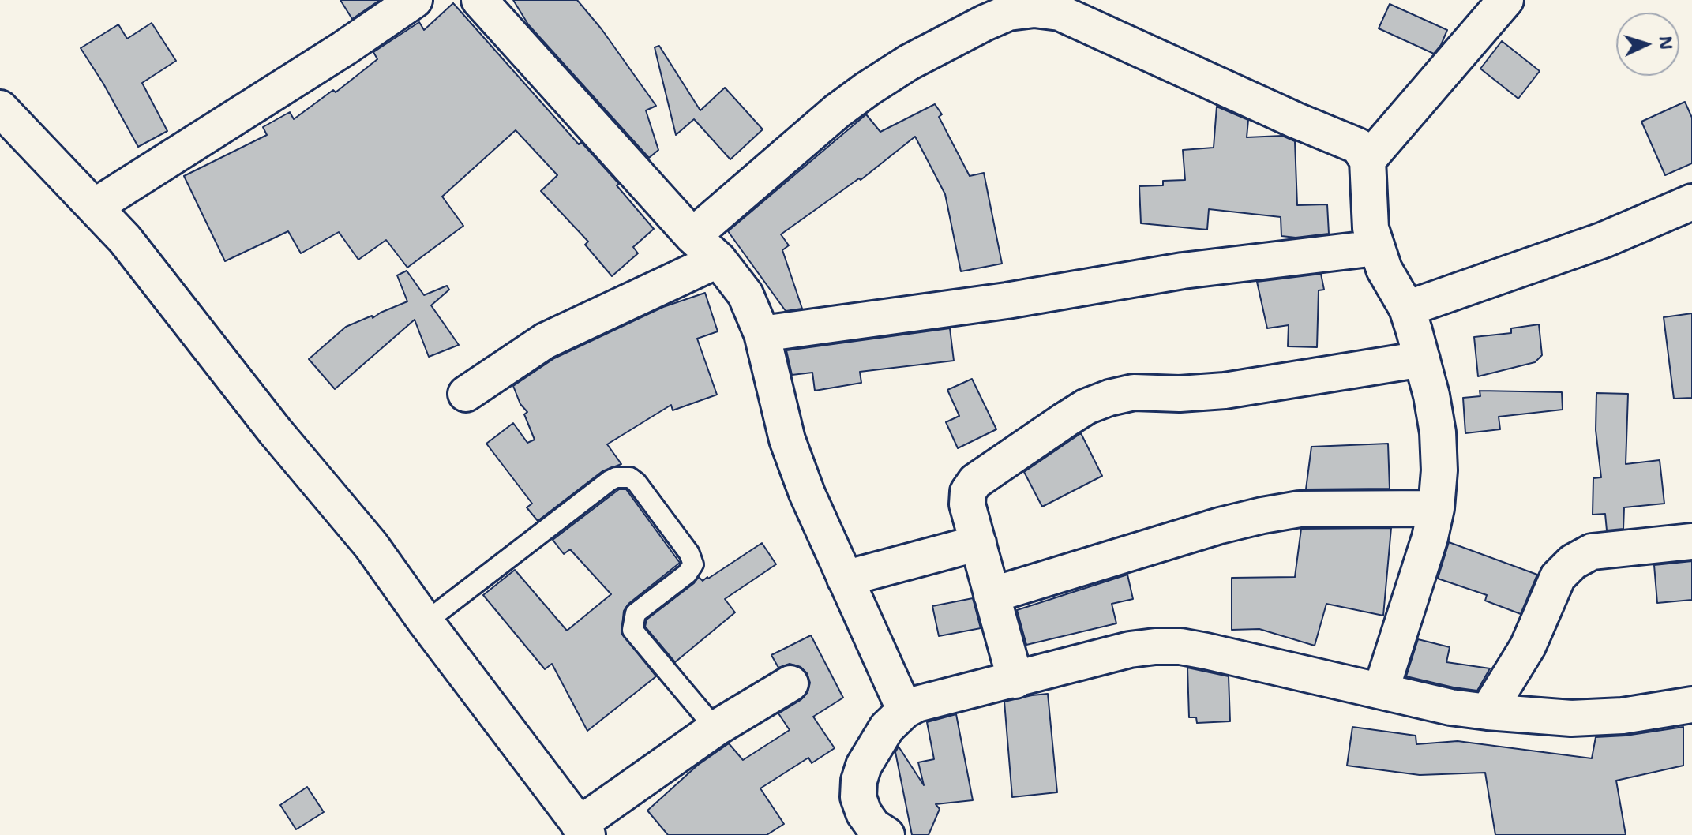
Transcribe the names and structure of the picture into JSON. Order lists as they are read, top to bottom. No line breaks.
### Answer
{"north":"right"}
